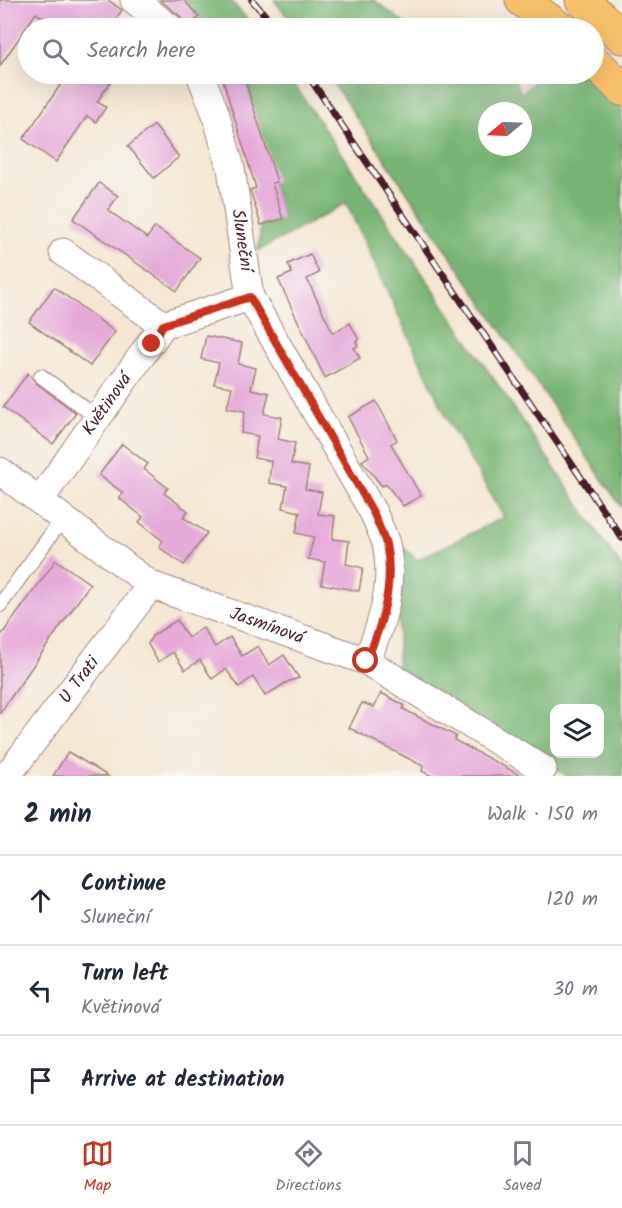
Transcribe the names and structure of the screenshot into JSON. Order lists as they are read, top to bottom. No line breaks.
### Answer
{"streets":{"street":["Sluneční","Květinová","Jasmínová","U Trati"]},"crossings":[["Sluneční","Jasmínová"],["Květinová","Jasmínová"],["Jasmínová","U Trati"]],"north":"left","page":{"search":"Search here","heading":["2 min","Walk · 150 m"],"list":[["Continue","Sluneční","120 m"],["Turn left","Květinová","30 m"],"Arrive at destination"],"nav":["Map","Directions","Saved"]}}
